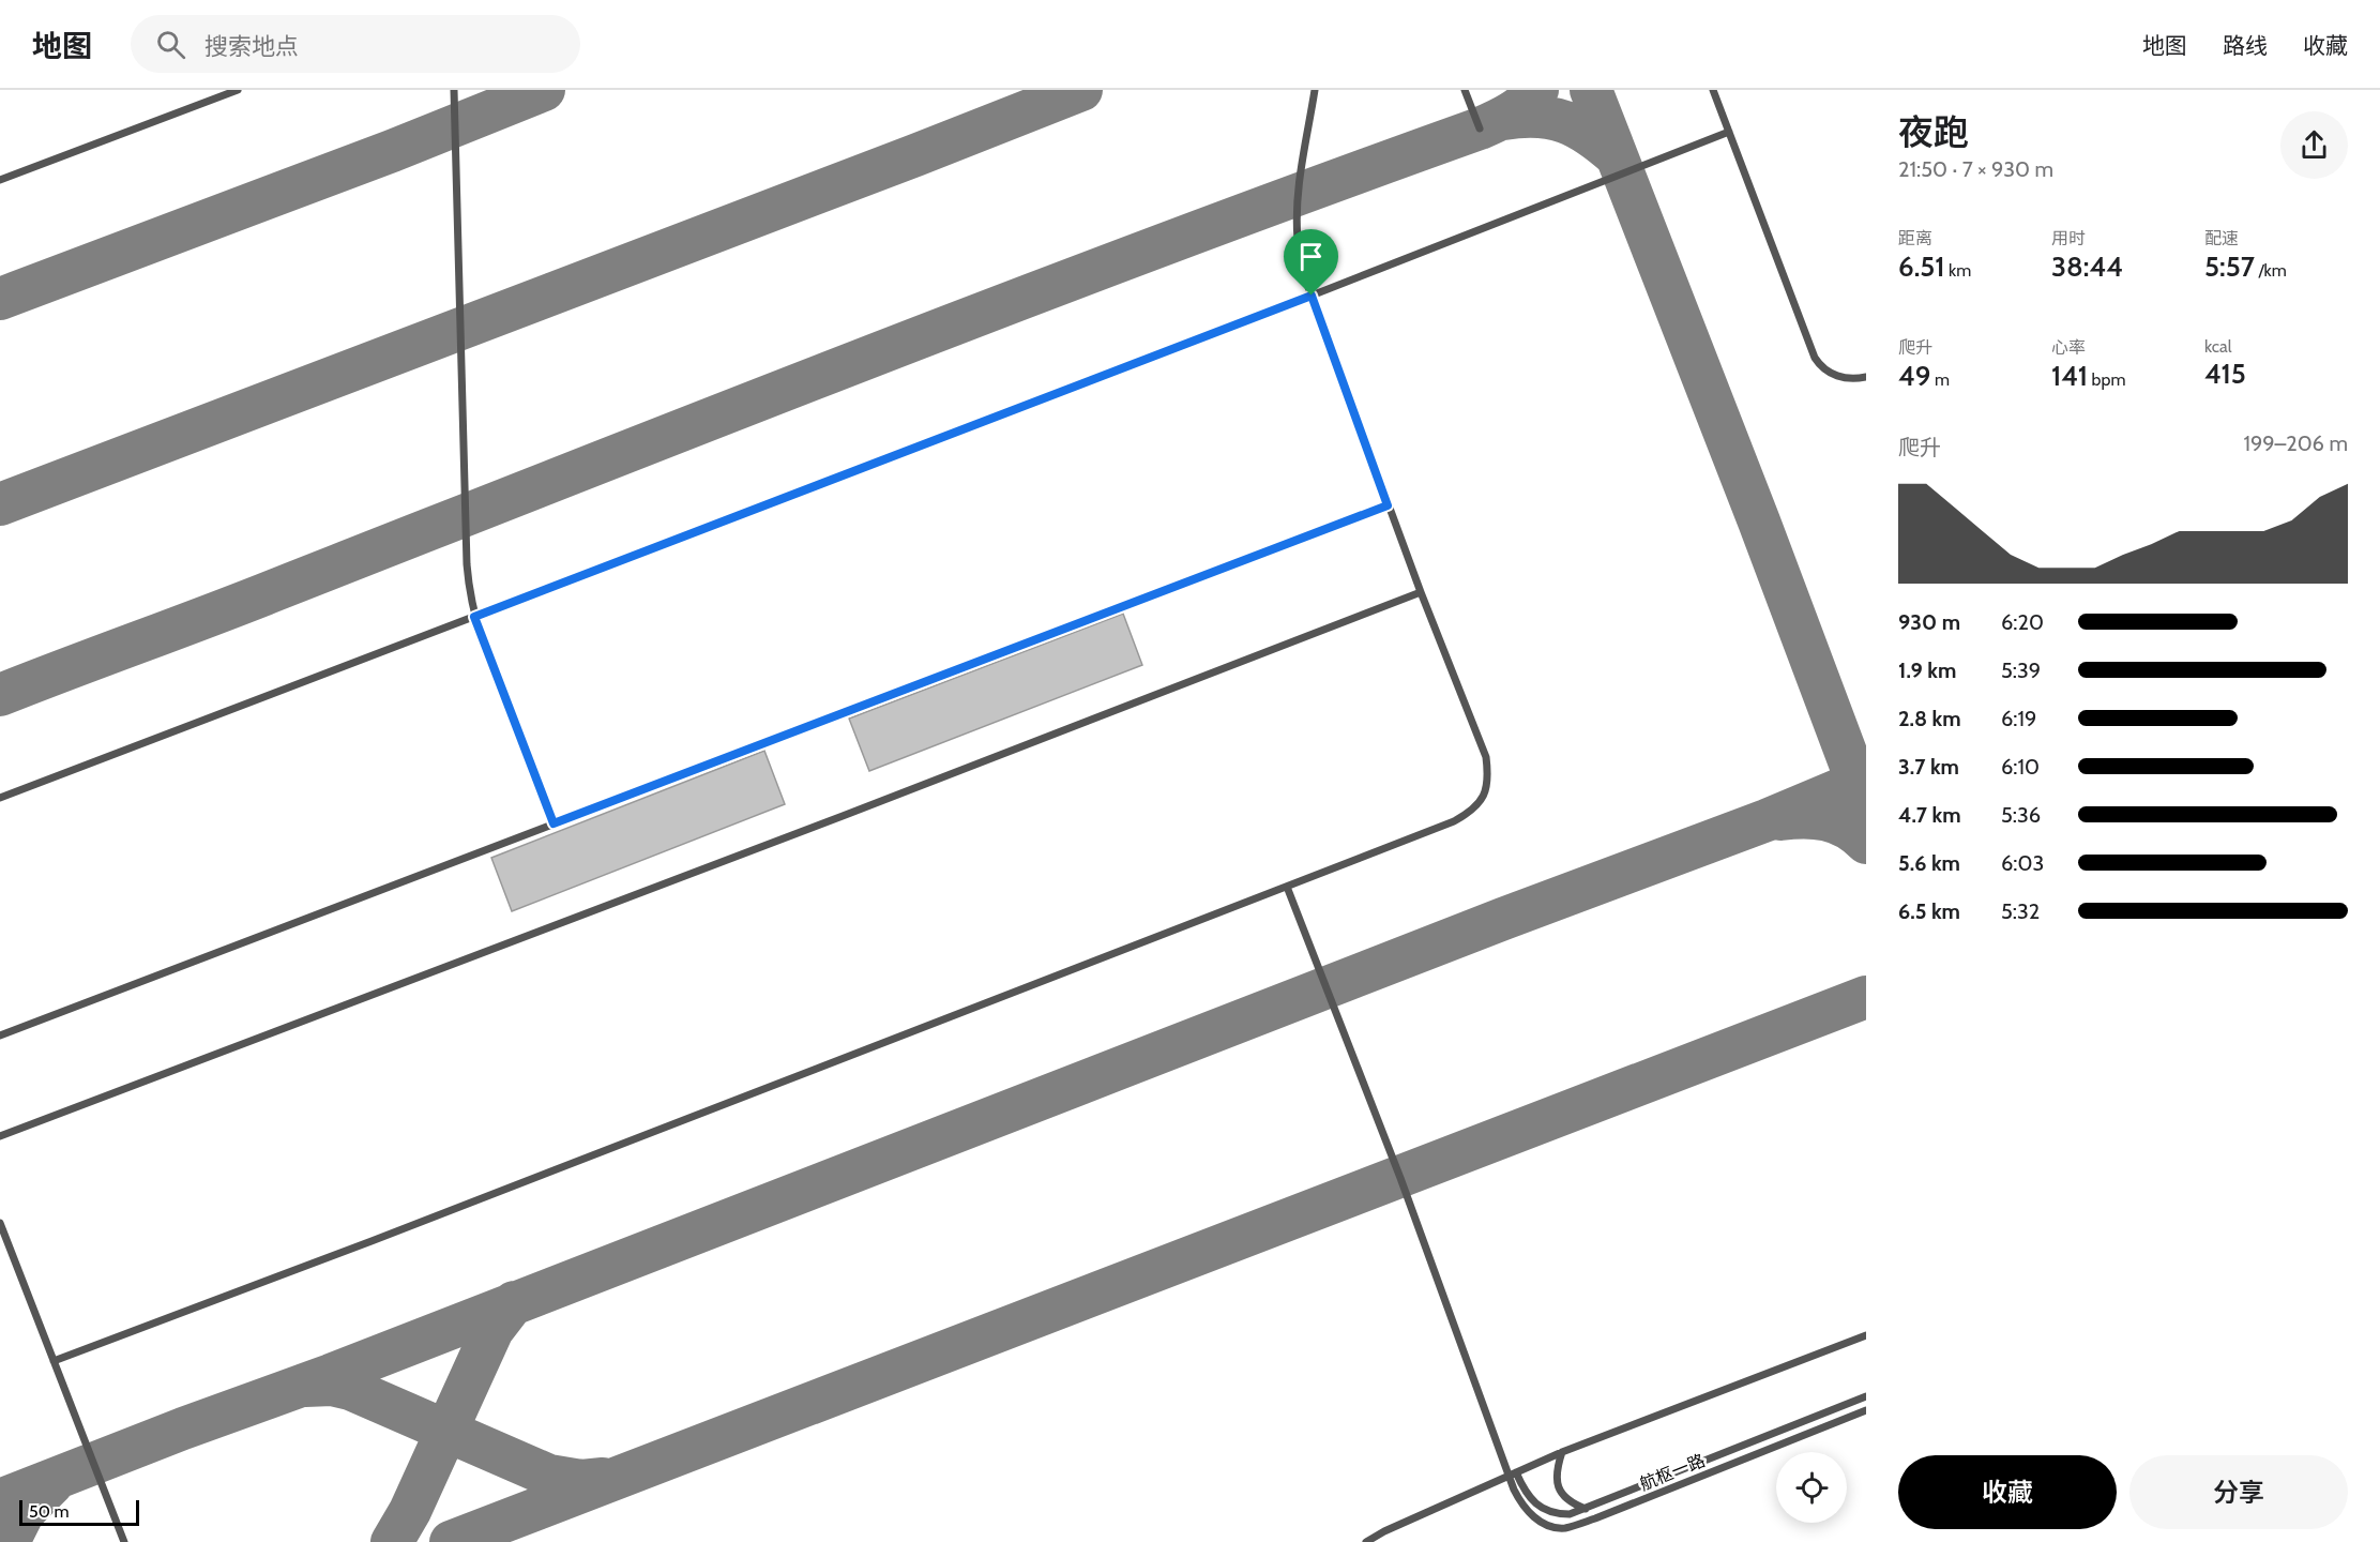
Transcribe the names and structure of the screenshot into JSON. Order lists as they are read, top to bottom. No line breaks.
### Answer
{"streets":{"lane":["航枢一路"]},"scale_bar":"50 m","page":{"header":"地图","search":"搜索地点","nav":["地图","路线","收藏"],"heading":["夜跑","21:50 · 7 × 930 m"],"stats":[["距离","6.51 km"],["用时","38:44"],["配速","5:57 /km"],["爬升","49 m"],["心率","141 bpm"],["kcal","415"]],"chart":["爬升","199–206 m"],"list":[{"name":"930 m","note":"6:20"},{"name":"1.9 km","note":"5:39"},{"name":"2.8 km","note":"6:19"},{"name":"3.7 km","note":"6:10"},{"name":"4.7 km","note":"5:36"},{"name":"5.6 km","note":"6:03"},{"name":"6.5 km","note":"5:32"}],"buttons":["收藏","分享"],"scale":"50 m"}}
